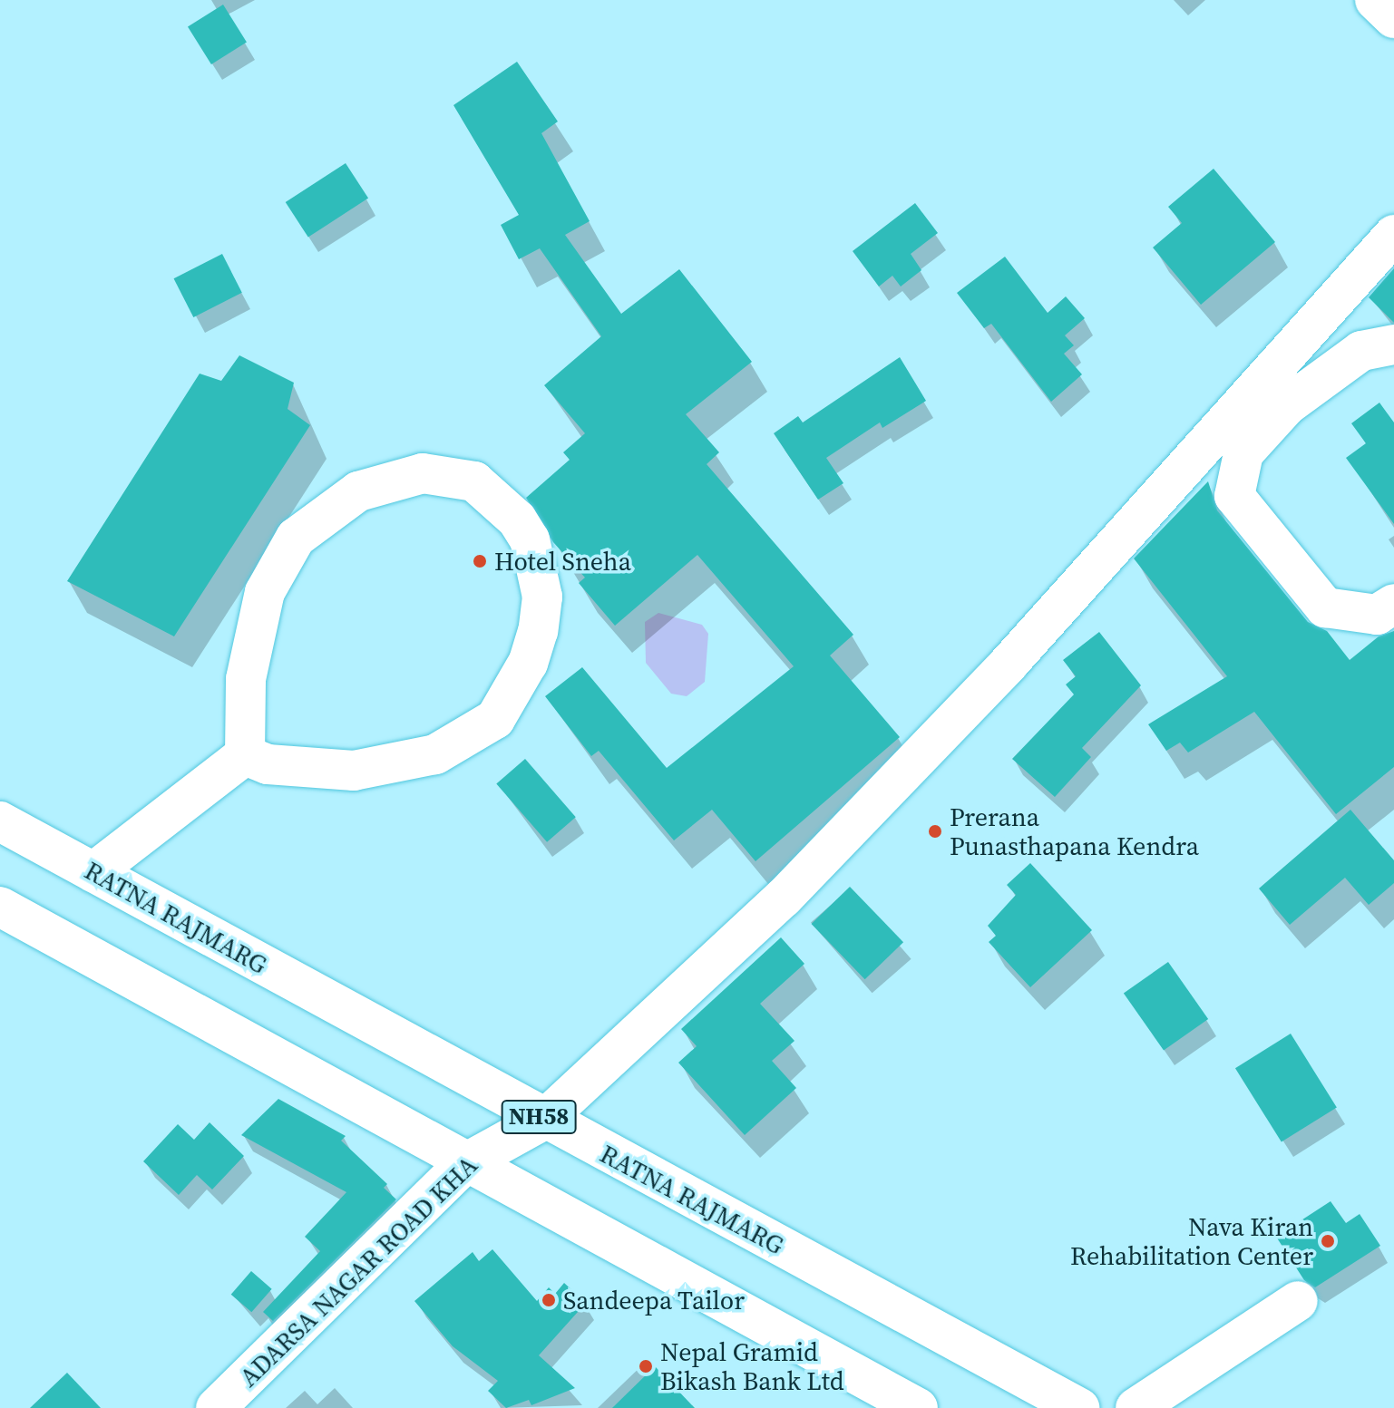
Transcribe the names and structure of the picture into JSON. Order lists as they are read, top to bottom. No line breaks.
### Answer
{"streets":{"main road":["RATNA RAJMARG","NH58","ADARSA NAGAR ROAD KHA"]},"crossings":[["RATNA RAJMARG","ADARSA NAGAR ROAD KHA"]],"places":["Hotel Sneha","Prerana Punasthapana Kendra","Nava Kiran Rehabilitation Center","Sandeepa Tailor","Nepal Gramid Bikash Bank Ltd"]}
